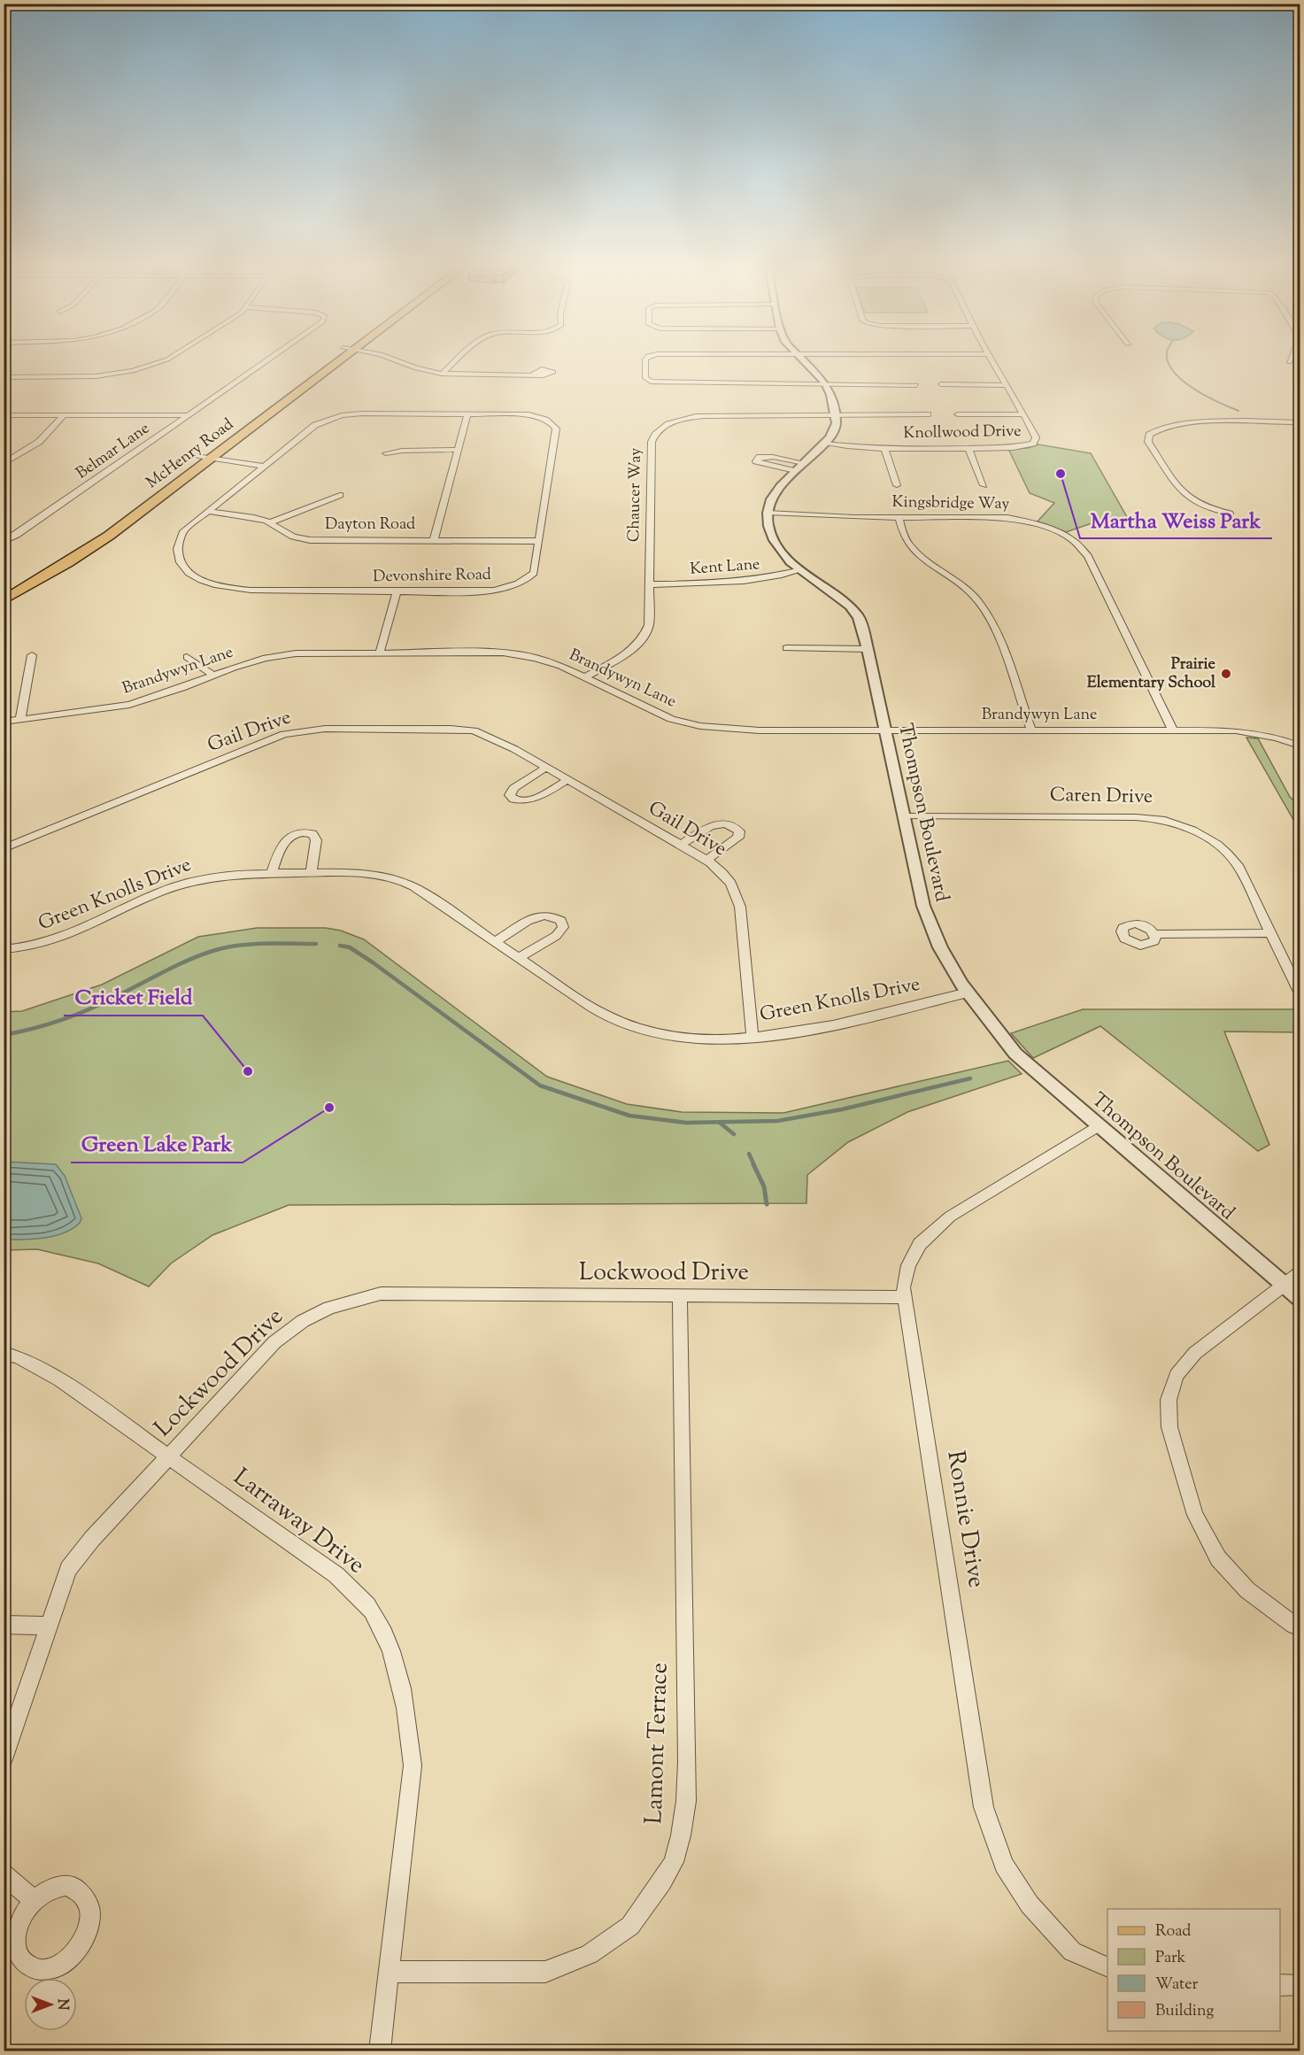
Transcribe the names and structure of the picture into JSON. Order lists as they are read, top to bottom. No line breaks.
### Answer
{"streets":{"main road":["McHenry Road"],"street":["Knollwood Drive","Belmar Lane","Chaucer Way","Kingsbridge Way","Dayton Road","Kent Lane","Devonshire Road","Brandywyn Lane","Gail Drive","Caren Drive","Thompson Boulevard","Green Knolls Drive","Lockwood Drive","Ronnie Drive","Larraway Drive","Lamont Terrace"]},"crossings":[["Chaucer Way","Kent Lane"],["Chaucer Way","Brandywyn Lane"],["Kingsbridge Way","Brandywyn Lane"],["Kingsbridge Way","Thompson Boulevard"],["Dayton Road","Devonshire Road"],["Kent Lane","Thompson Boulevard"],["Brandywyn Lane","Thompson Boulevard"],["Gail Drive","Green Knolls Drive"],["Caren Drive","Thompson Boulevard"],["Thompson Boulevard","Green Knolls Drive"],["Thompson Boulevard","Ronnie Drive"],["Lockwood Drive","Ronnie Drive"],["Lockwood Drive","Larraway Drive"],["Lockwood Drive","Lamont Terrace"],["Larraway Drive","Lamont Terrace"]],"places":["Martha Weiss Park","Prairie Elementary School","Cricket Field","Green Lake Park"],"legend":["Road","Park","Water","Building"],"north":"right"}
